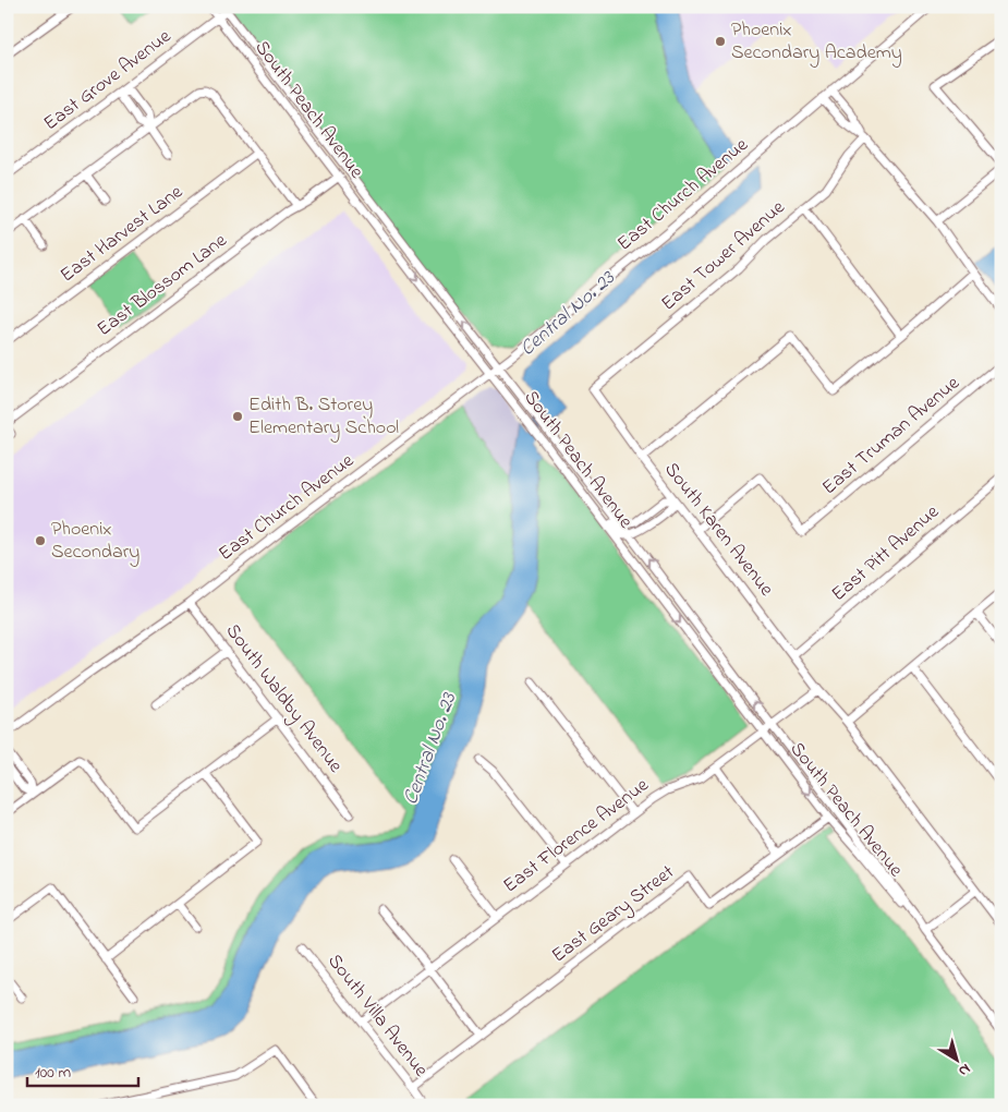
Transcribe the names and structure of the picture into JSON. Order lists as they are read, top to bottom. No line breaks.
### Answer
{"streets":{"street":["East Grove Avenue","South Peach Avenue","East Church Avenue","East Harvest Lane","East Tower Avenue","East Blossom Lane","East Truman Avenue","South Karen Avenue","East Pitt Avenue","South Waldby Avenue","East Florence Avenue","East Geary Street","South Villa Avenue"]},"crossings":[["East Grove Avenue","South Peach Avenue"],["South Peach Avenue","East Church Avenue"],["South Peach Avenue","East Blossom Lane"],["South Peach Avenue","East Florence Avenue"],["South Peach Avenue","East Geary Street"],["East Church Avenue","South Waldby Avenue"],["East Tower Avenue","South Karen Avenue"],["East Truman Avenue","South Karen Avenue"],["South Karen Avenue","East Pitt Avenue"],["South Karen Avenue","East Florence Avenue"],["East Florence Avenue","South Villa Avenue"],["East Geary Street","South Villa Avenue"]],"water":["Central No. 23"],"places":["Phoenix Secondary Academy","Edith B. Storey Elementary School","Phoenix Secondary"],"scale_bar":"100 m","north":"bottom right"}
